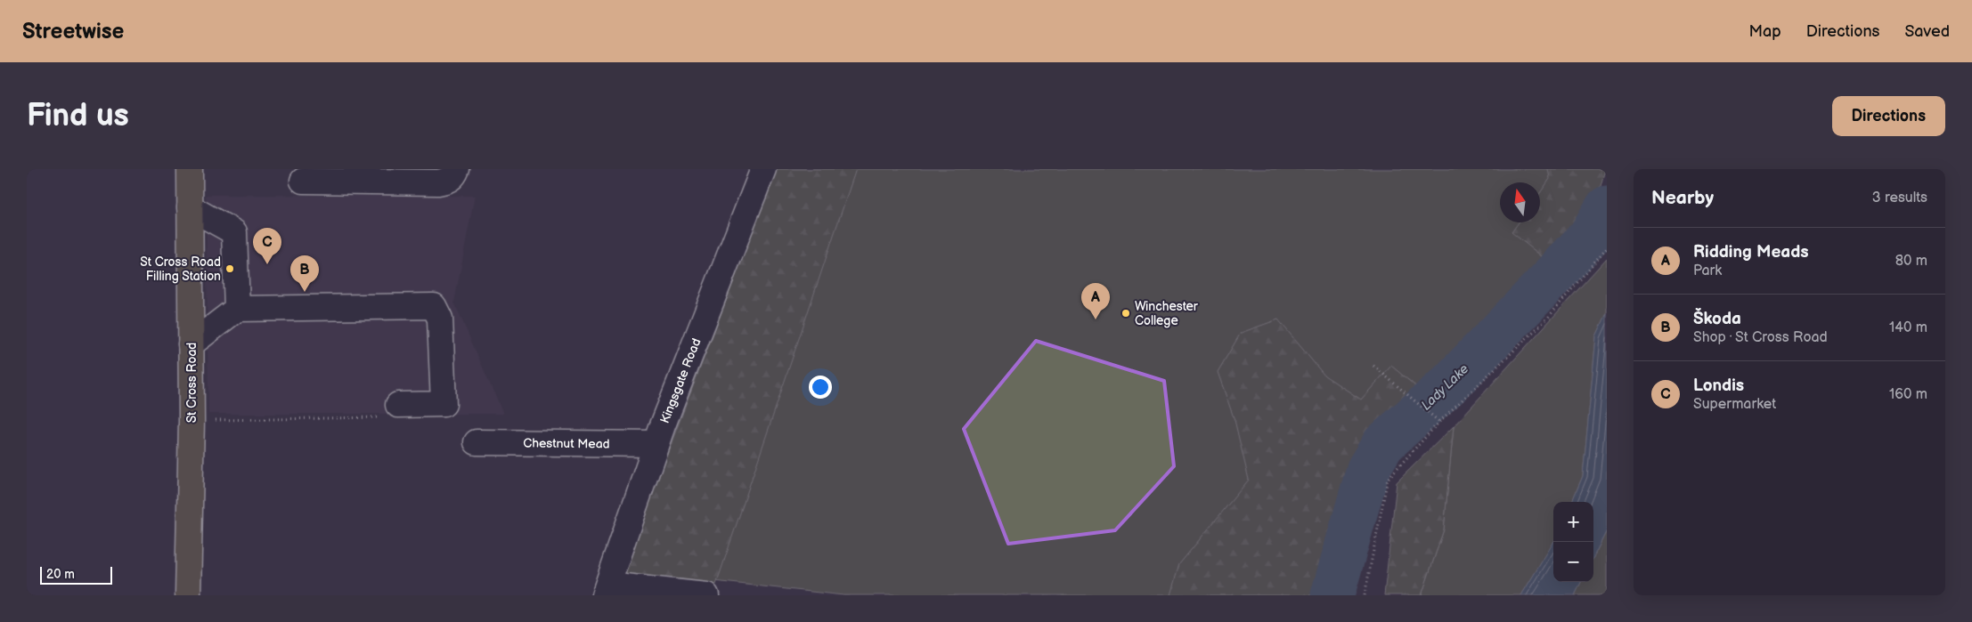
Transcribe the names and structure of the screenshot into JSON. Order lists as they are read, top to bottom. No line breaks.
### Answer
{"streets":{"main road":["St Cross Road"],"street":["Kingsgate Road","Chestnut Mead"]},"crossings":[["Kingsgate Road","Chestnut Mead"]],"water":["Lady Lake"],"places":["St Cross Road Filling Station","Winchester College"],"scale_bar":"20 m","north":"top","page":{"header":"Streetwise","nav":["Map","Directions","Saved"],"buttons":"Directions","title":"Find us","heading":["Nearby","3 results"],"list":[{"mark":"A","name":"Ridding Meads","note":"Park","value":"80 m"},{"mark":"B","name":"Škoda","note":"Shop · St Cross Road","value":"140 m"},{"mark":"C","name":"Londis","note":"Supermarket","value":"160 m"}],"pins":["C","B","A"],"map_buttons":["+","−"],"scale":"20 m"}}
